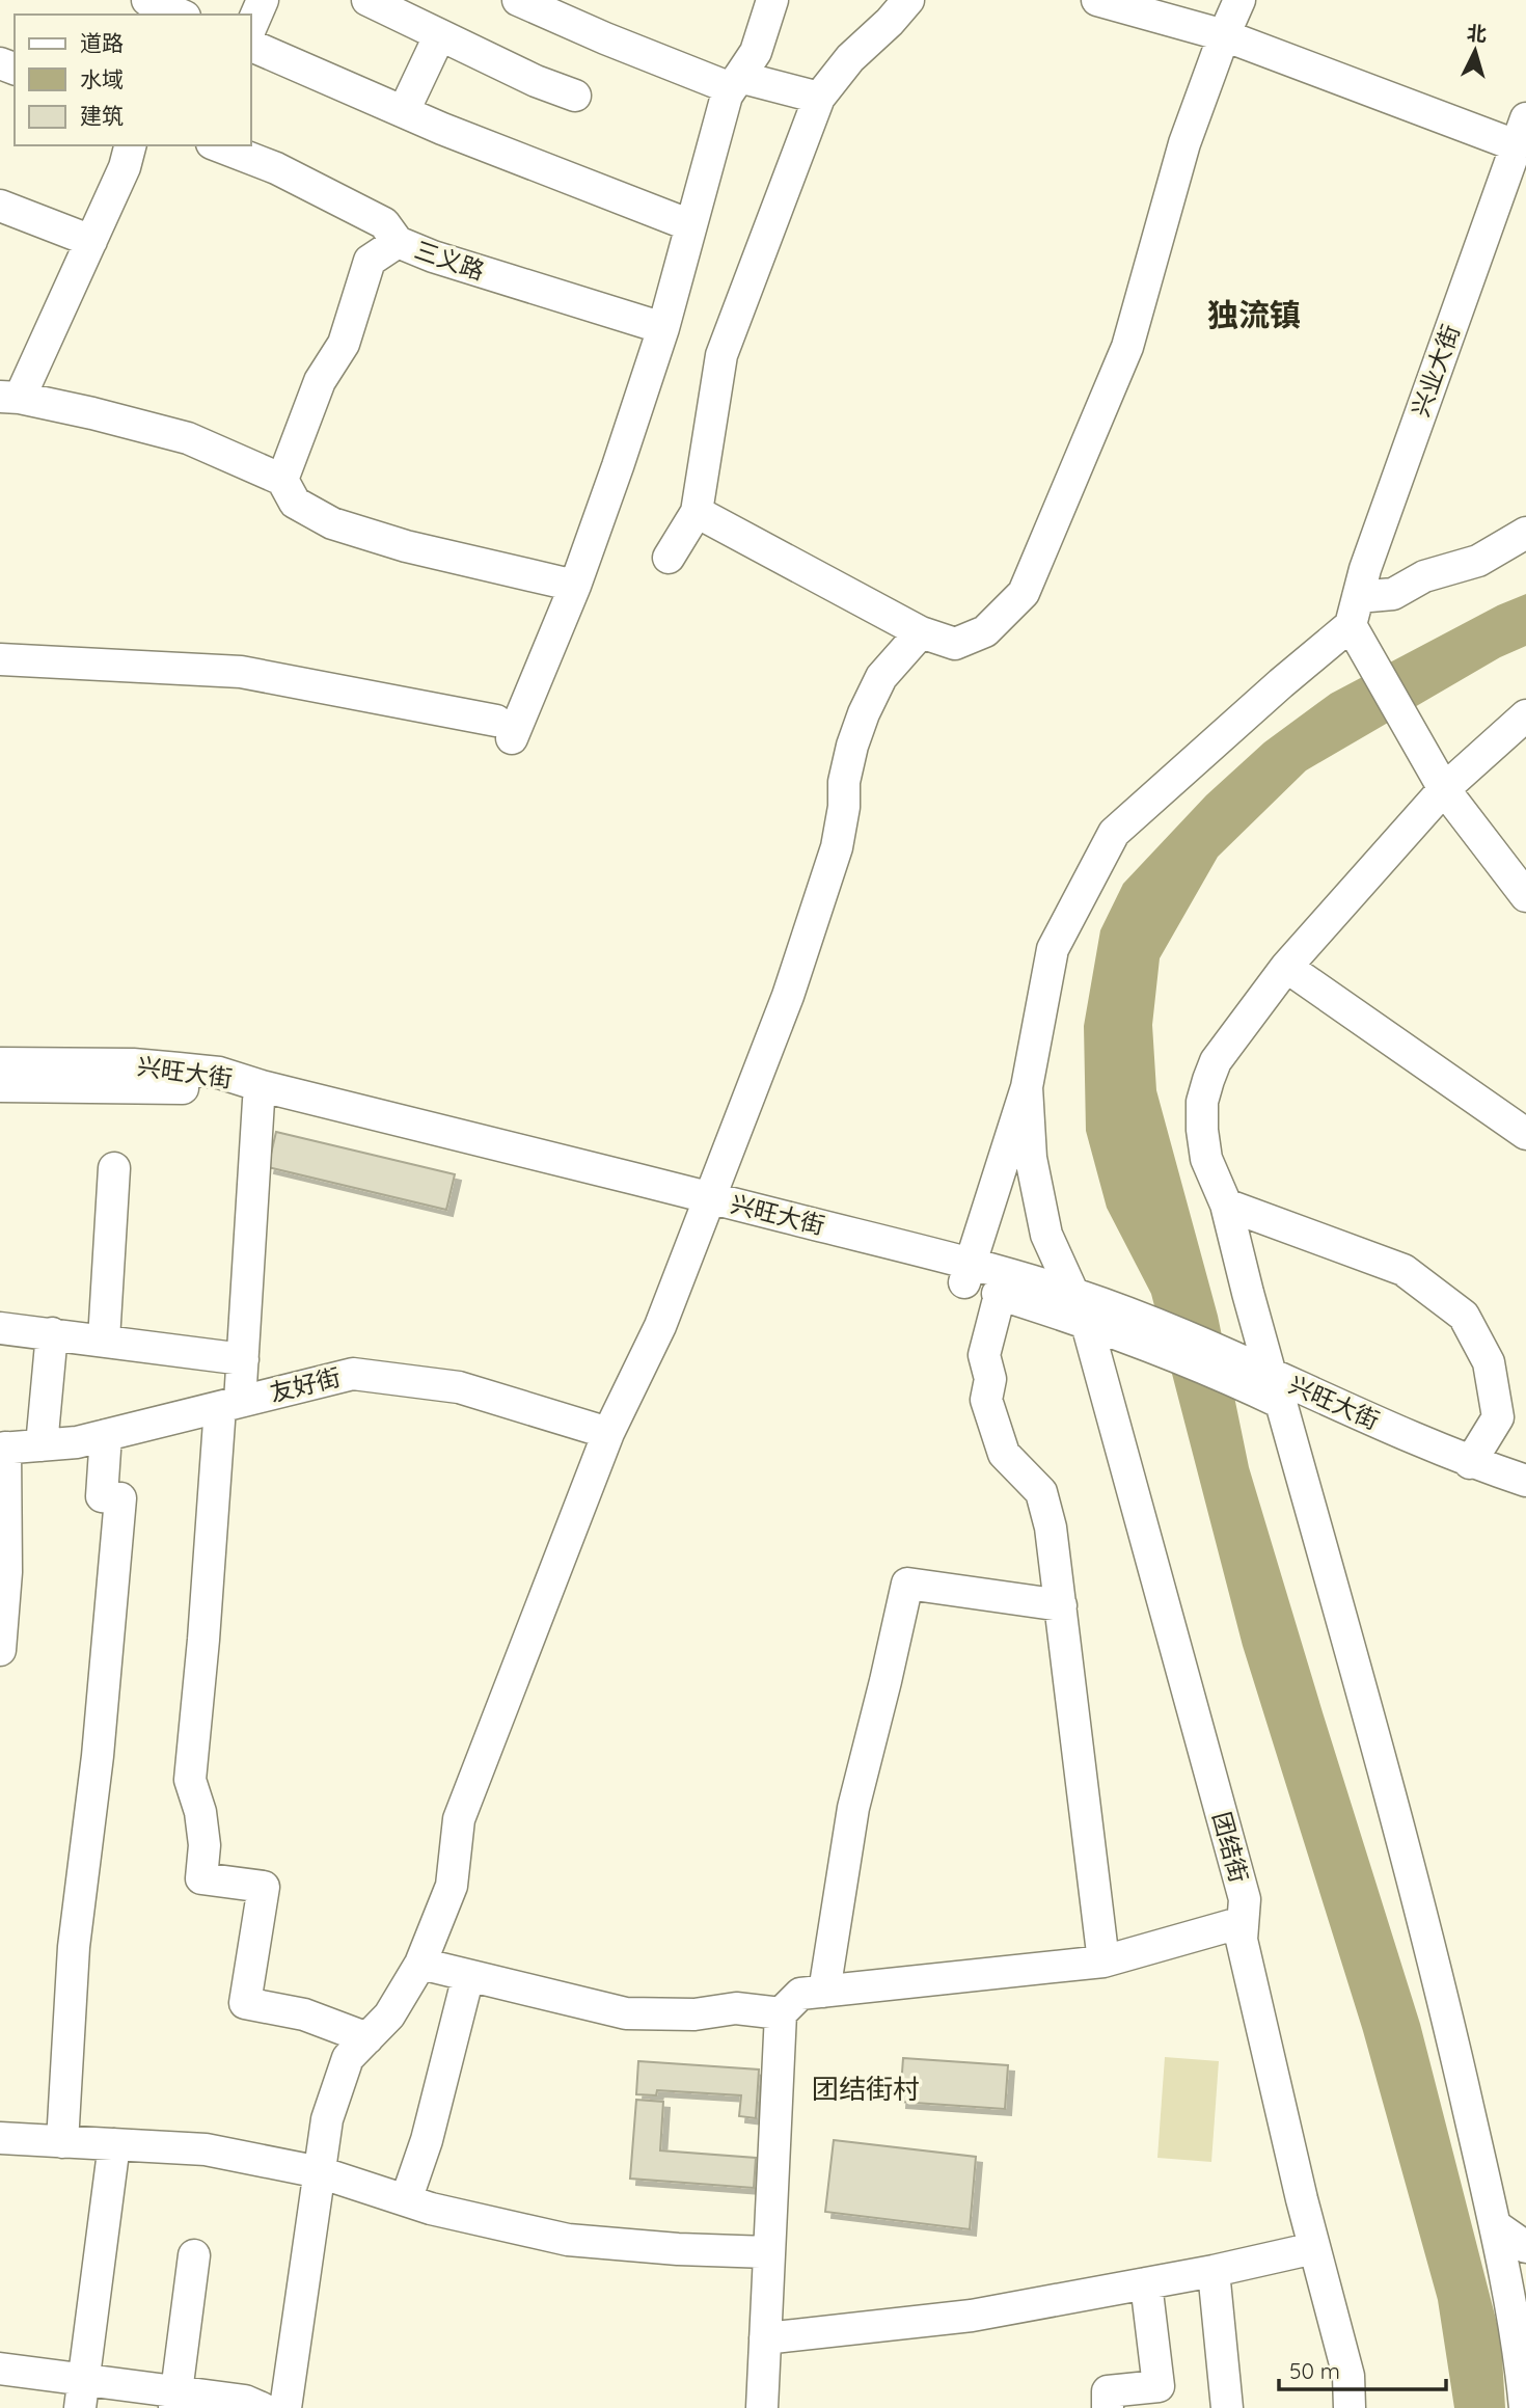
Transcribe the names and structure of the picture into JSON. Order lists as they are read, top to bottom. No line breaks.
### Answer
{"streets":{"street":["三义路","兴业大街","兴旺大街","友好街","团结街"]},"crossings":[["兴旺大街","团结街"]],"districts":["独流镇","团结街村"],"legend":["道路","水域","建筑"],"scale_bar":"50 m","north":"top"}
